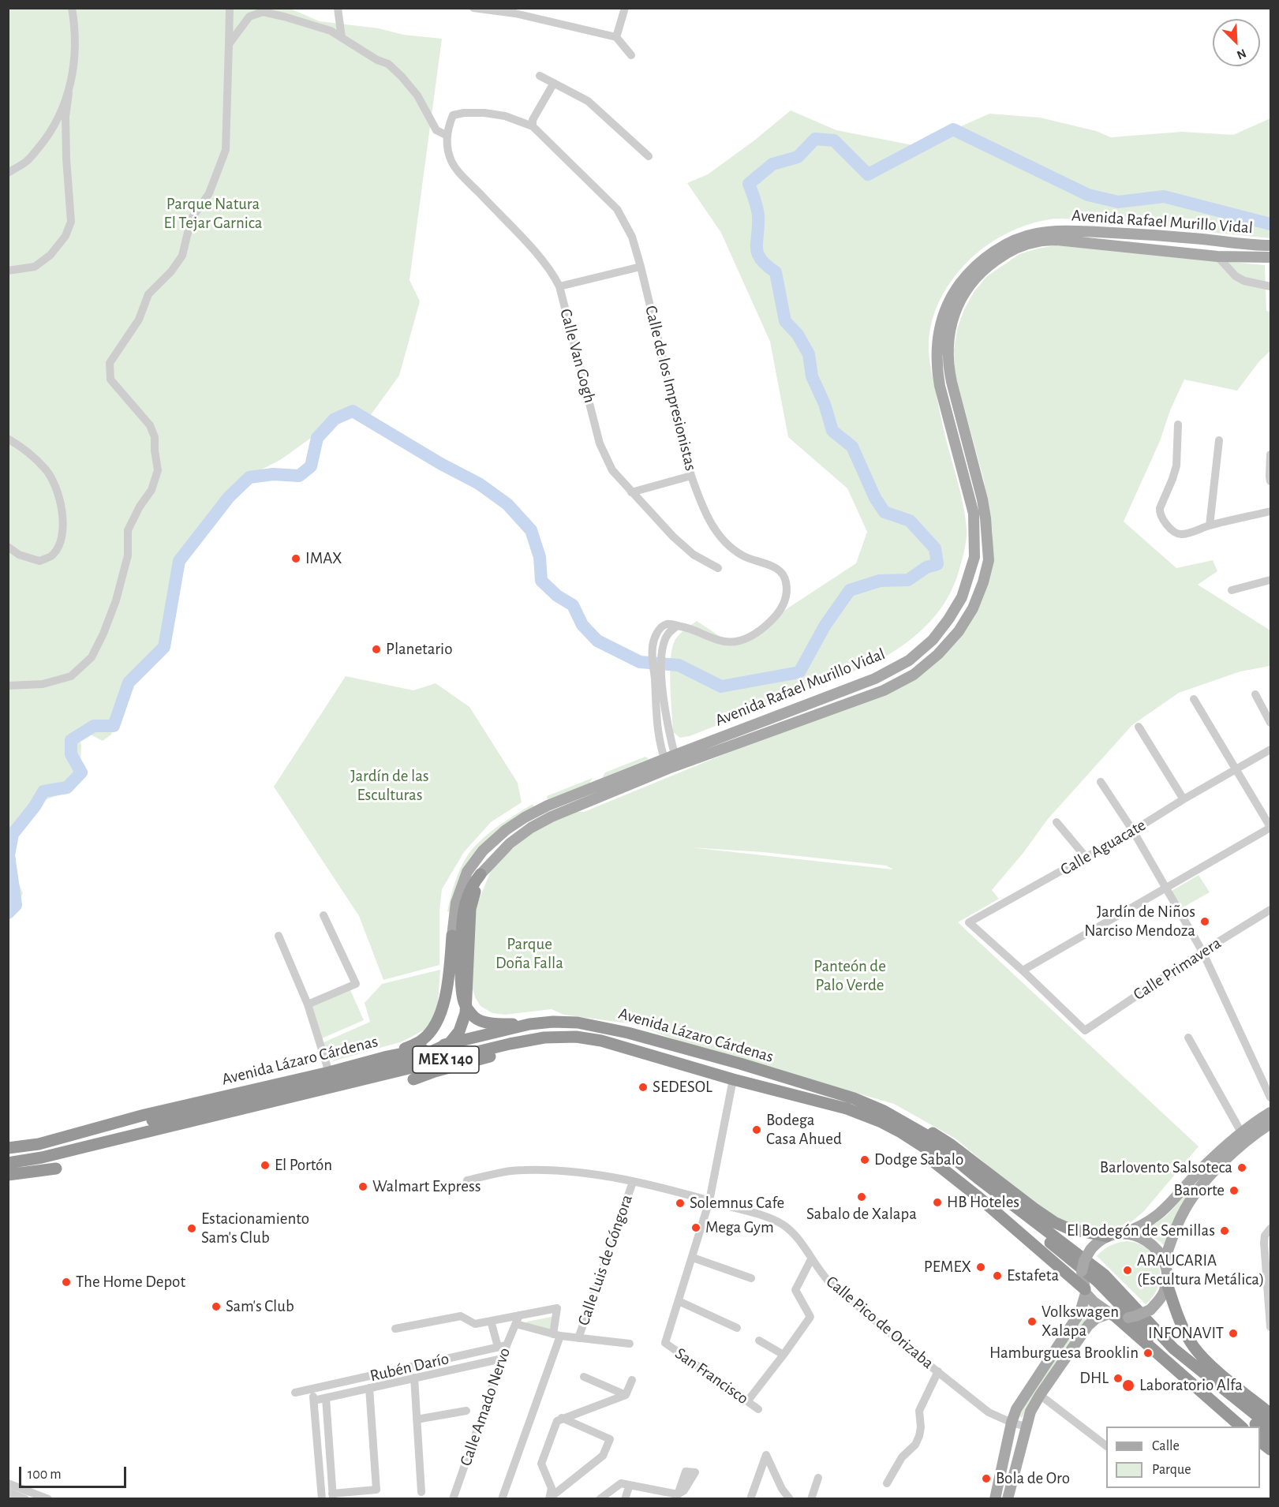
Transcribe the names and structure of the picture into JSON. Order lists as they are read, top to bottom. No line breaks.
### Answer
{"streets":{"highway":["Avenida Lázaro Cárdenas","MEX 140"],"main road":["Avenida Rafael Murillo Vidal"],"street":["Calle Van Gogh","Calle de los Impresionistas","Calle Aguacate","Calle Primavera","Calle Luis de Góngora","Calle Pico de Orizaba","Rubén Darío","San Francisco","Calle Amado Nervo"]},"crossings":[["Avenida Rafael Murillo Vidal","Calle de los Impresionistas"],["Calle Van Gogh","Calle de los Impresionistas"],["Calle Aguacate","Calle Primavera"],["Calle Luis de Góngora","Calle Pico de Orizaba"],["Rubén Darío","Calle Amado Nervo"]],"parks":["Parque Natura El Tejar Garnica","Jardín de las Esculturas","Parque Doña Falla","Panteón de Palo Verde"],"places":["IMAX","Planetario","Jardín de Niños Narciso Mendoza","SEDESOL","Bodega Casa Ahued","Dodge Sabalo","El Portón","Barlovento Salsoteca","Walmart Express","Banorte","Sabalo de Xalapa","HB Hoteles","Solemnus Cafe","Mega Gym","Estacionamiento Sam's Club","El Bodegón de Semillas","PEMEX","ARAUCARIA (Escultura Metálica)","Estafeta","The Home Depot","Sam's Club","Volkswagen Xalapa","INFONAVIT","Hamburguesa Brooklin","DHL","Laboratorio Alfa","Bola de Oro"],"legend":["Calle","Parque"],"scale_bar":"100 m","north":"bottom right"}
